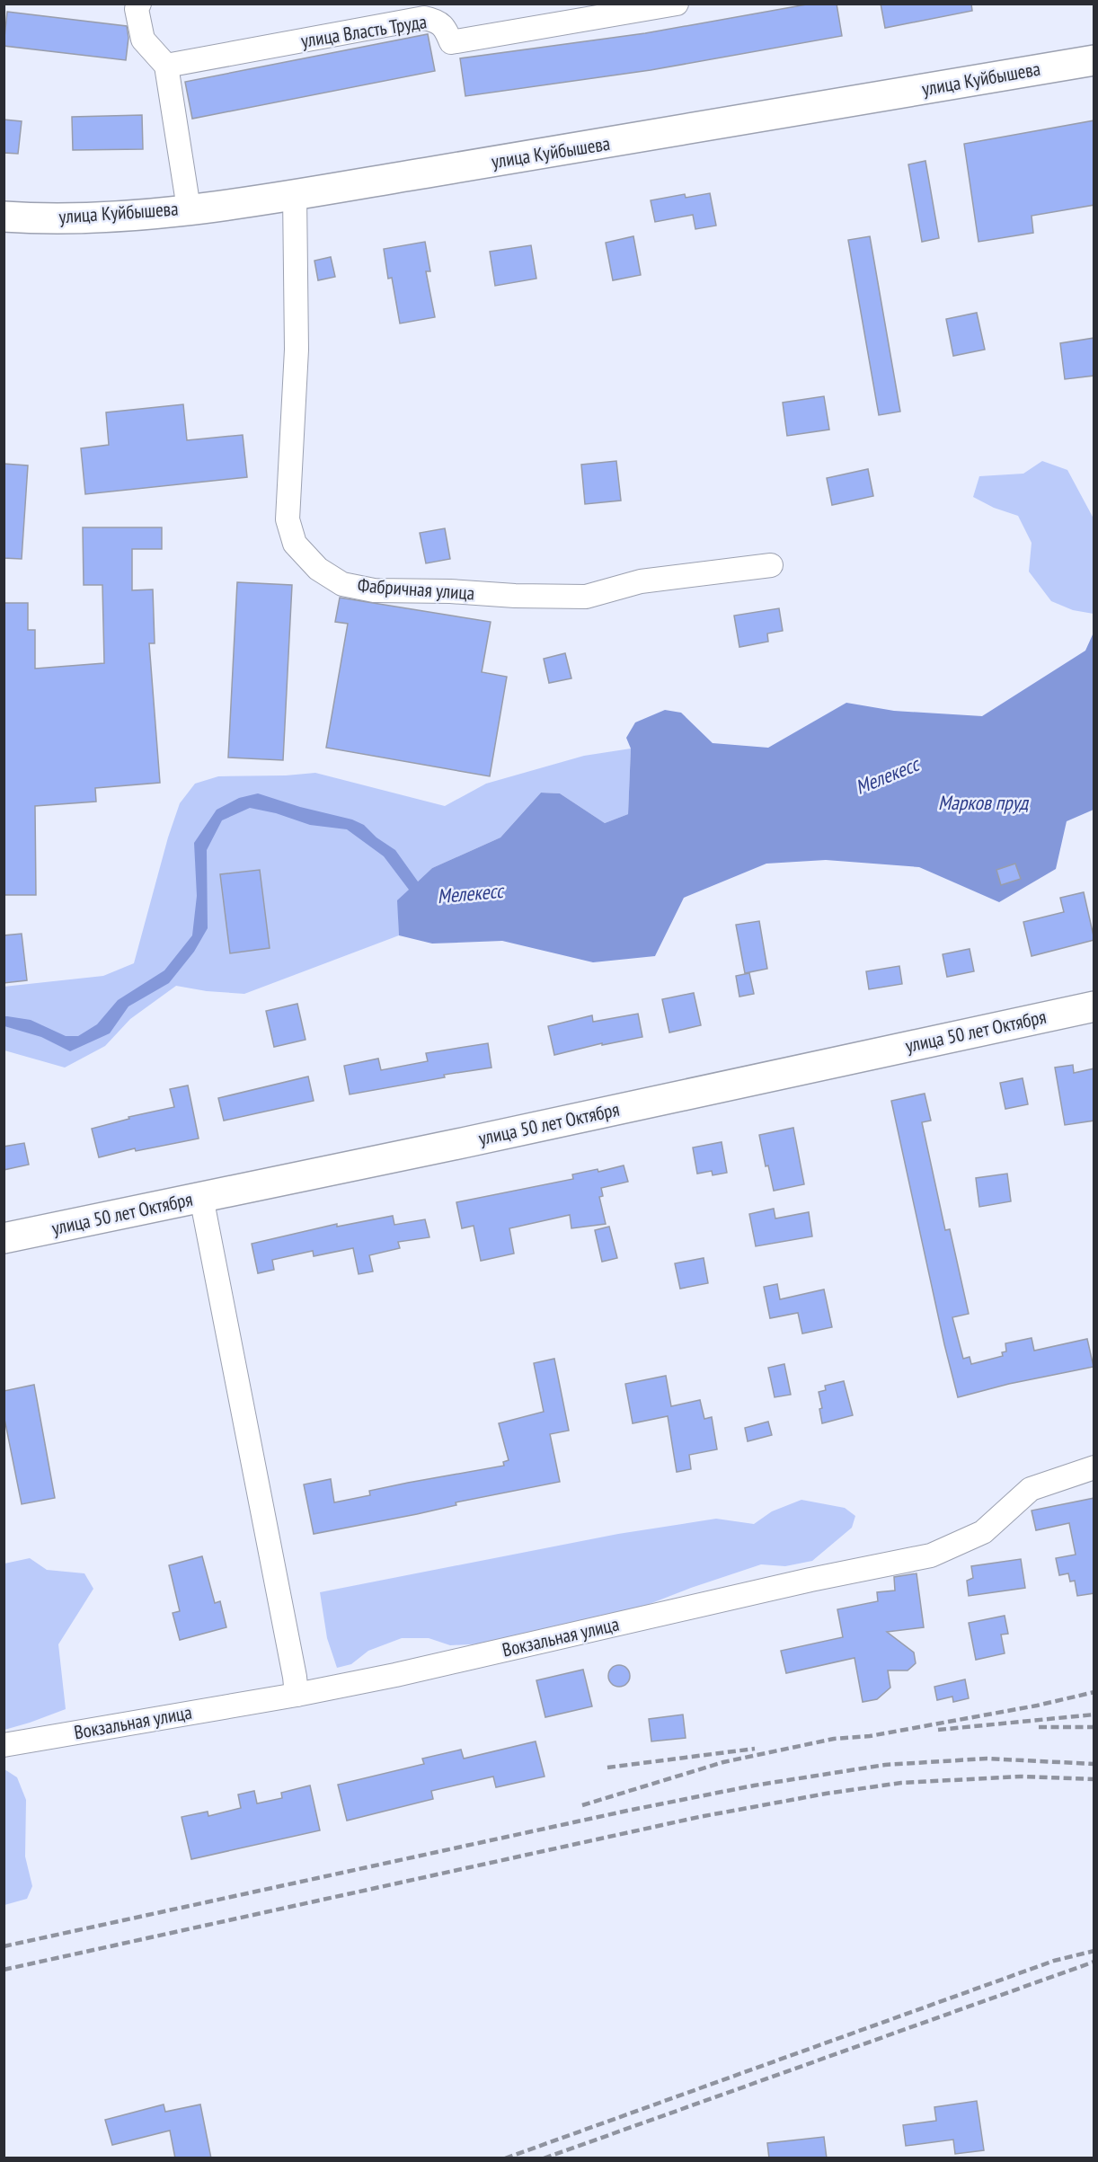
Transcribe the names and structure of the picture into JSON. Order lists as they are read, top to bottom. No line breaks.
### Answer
{"streets":{"main road":["улица Куйбышева","улица 50 лет Октября"],"street":["улица Власть Труда","Фабричная улица","Вокзальная улица"]},"crossings":[["улица Куйбышева","Фабричная улица"]],"water":["Мелекесс","Марков пруд"]}
